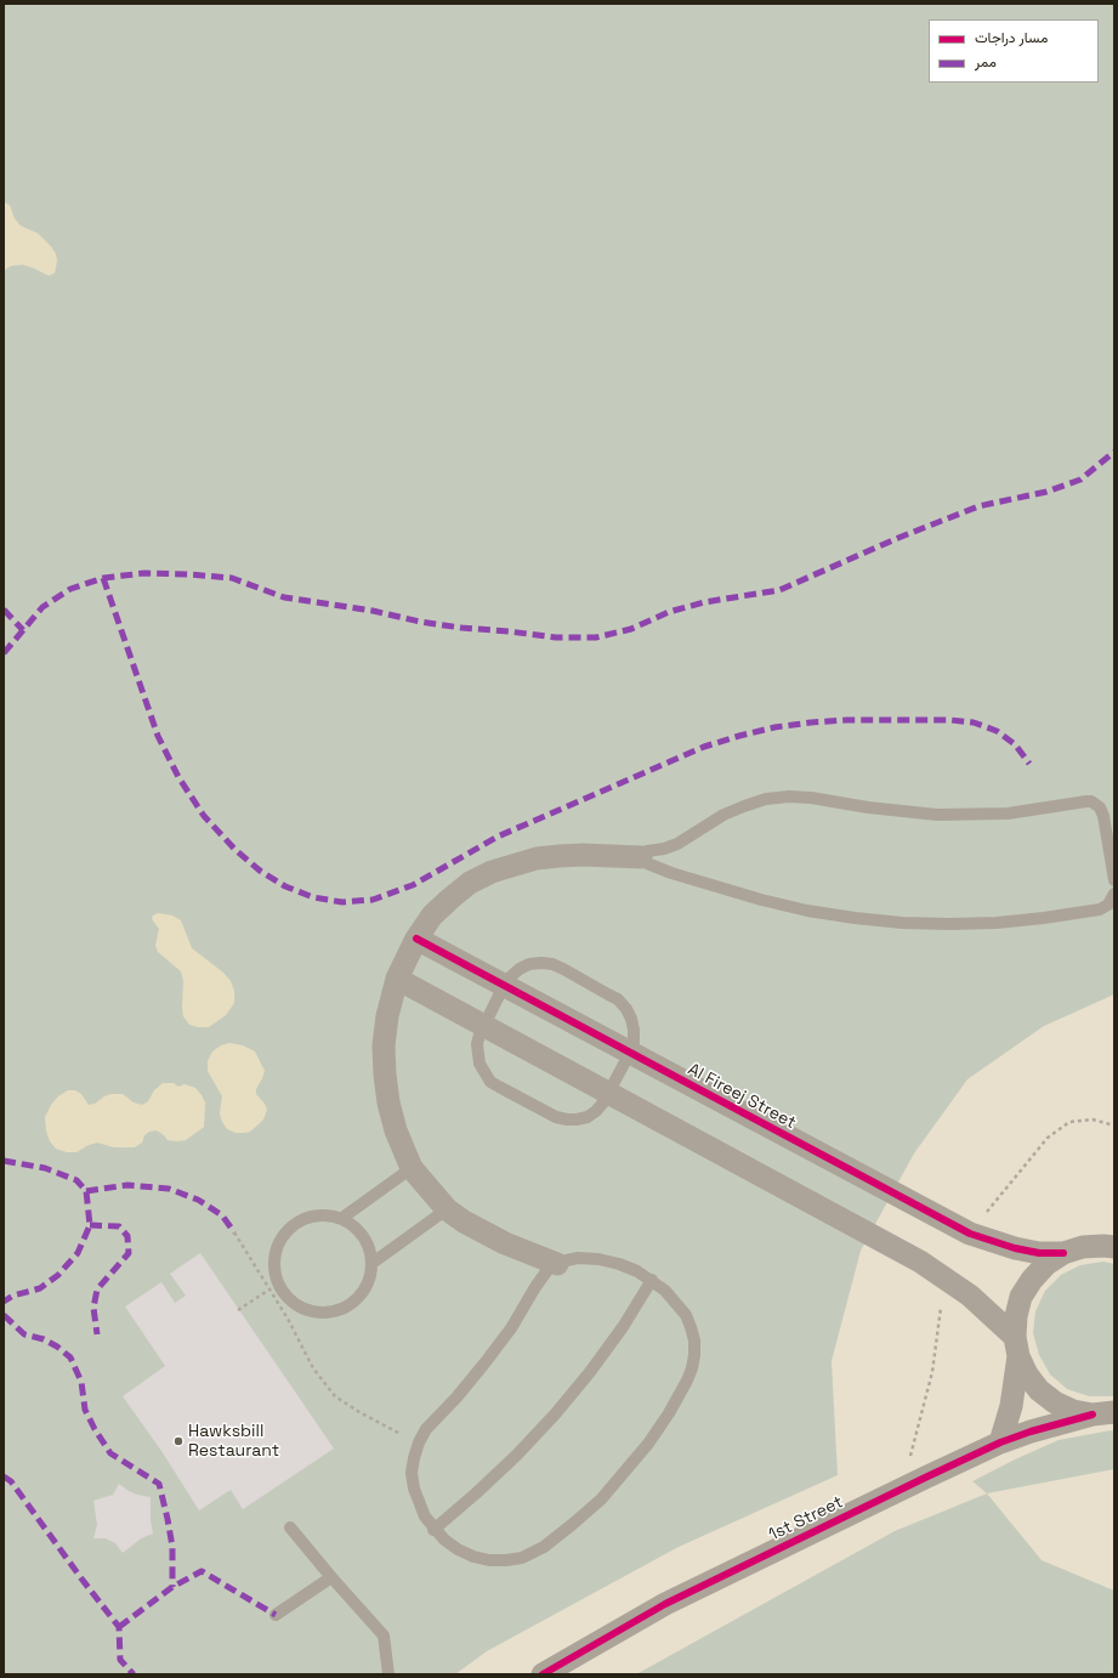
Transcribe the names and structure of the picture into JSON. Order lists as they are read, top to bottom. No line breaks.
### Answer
{"streets":{"street":["Al Fireej Street","1st Street"]},"places":["Hawksbill Restaurant"],"legend":["مسار دراجات","ممر"]}
